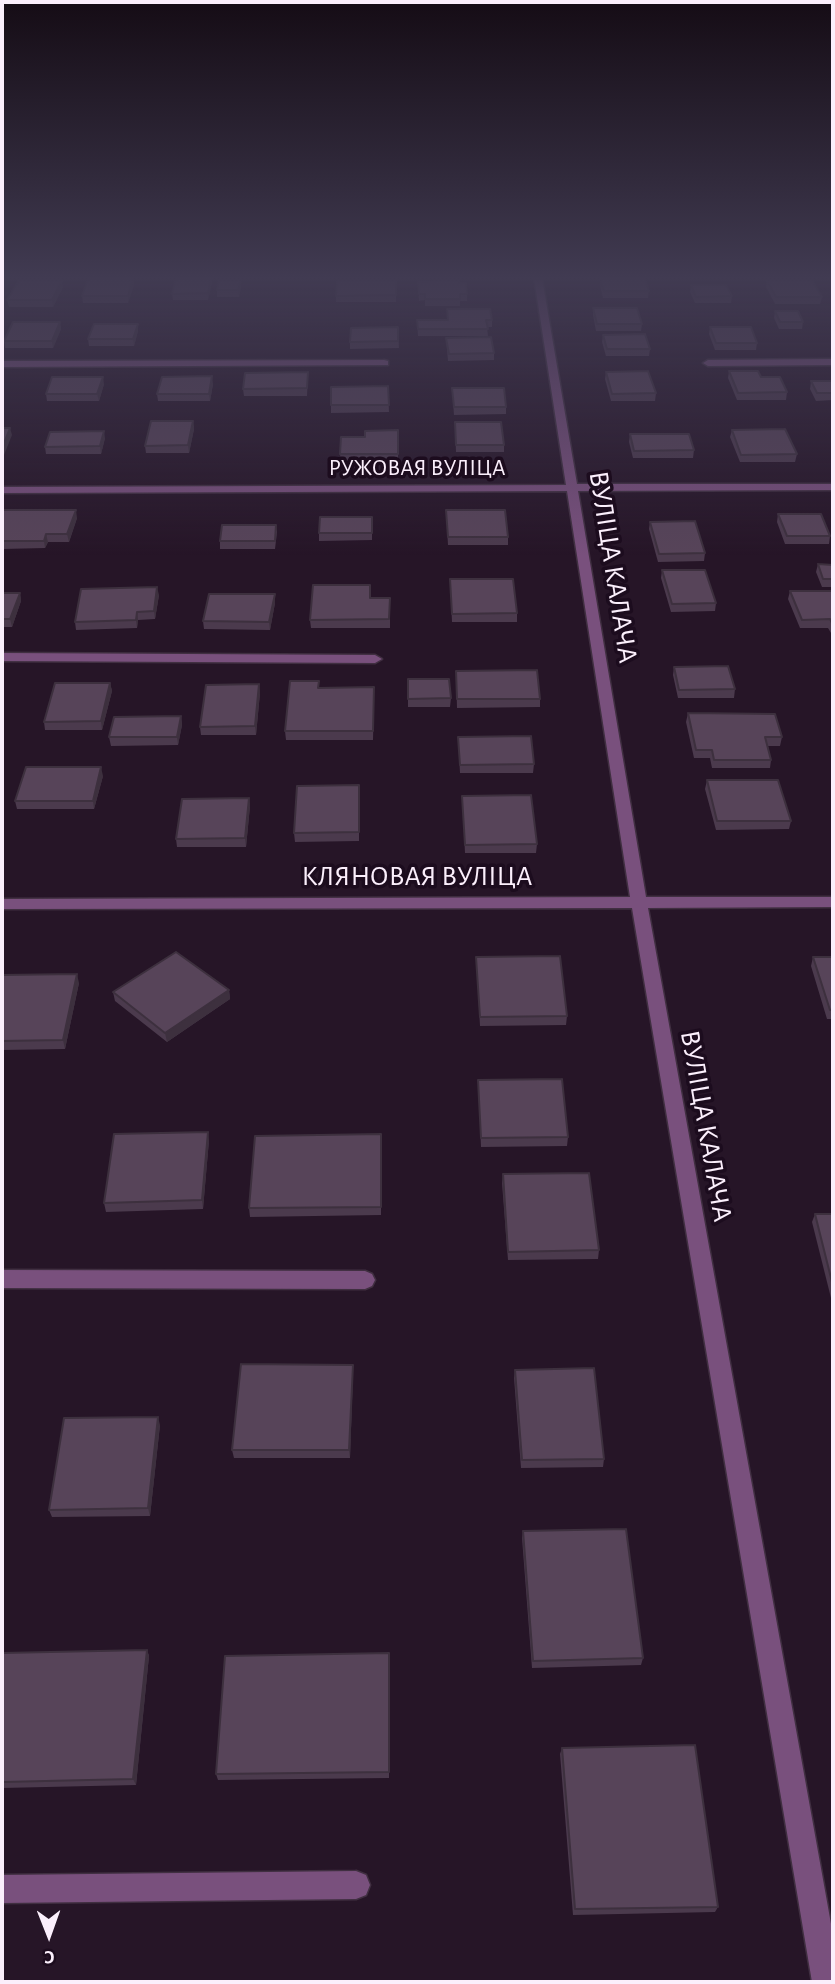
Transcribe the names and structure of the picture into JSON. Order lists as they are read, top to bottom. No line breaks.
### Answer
{"streets":{"street":["РУЖОВАЯ ВУЛІЦА","ВУЛІЦА КАЛАЧА","КЛЯНОВАЯ ВУЛІЦА"]},"crossings":[["РУЖОВАЯ ВУЛІЦА","ВУЛІЦА КАЛАЧА"],["ВУЛІЦА КАЛАЧА","КЛЯНОВАЯ ВУЛІЦА"]],"north":"bottom"}
